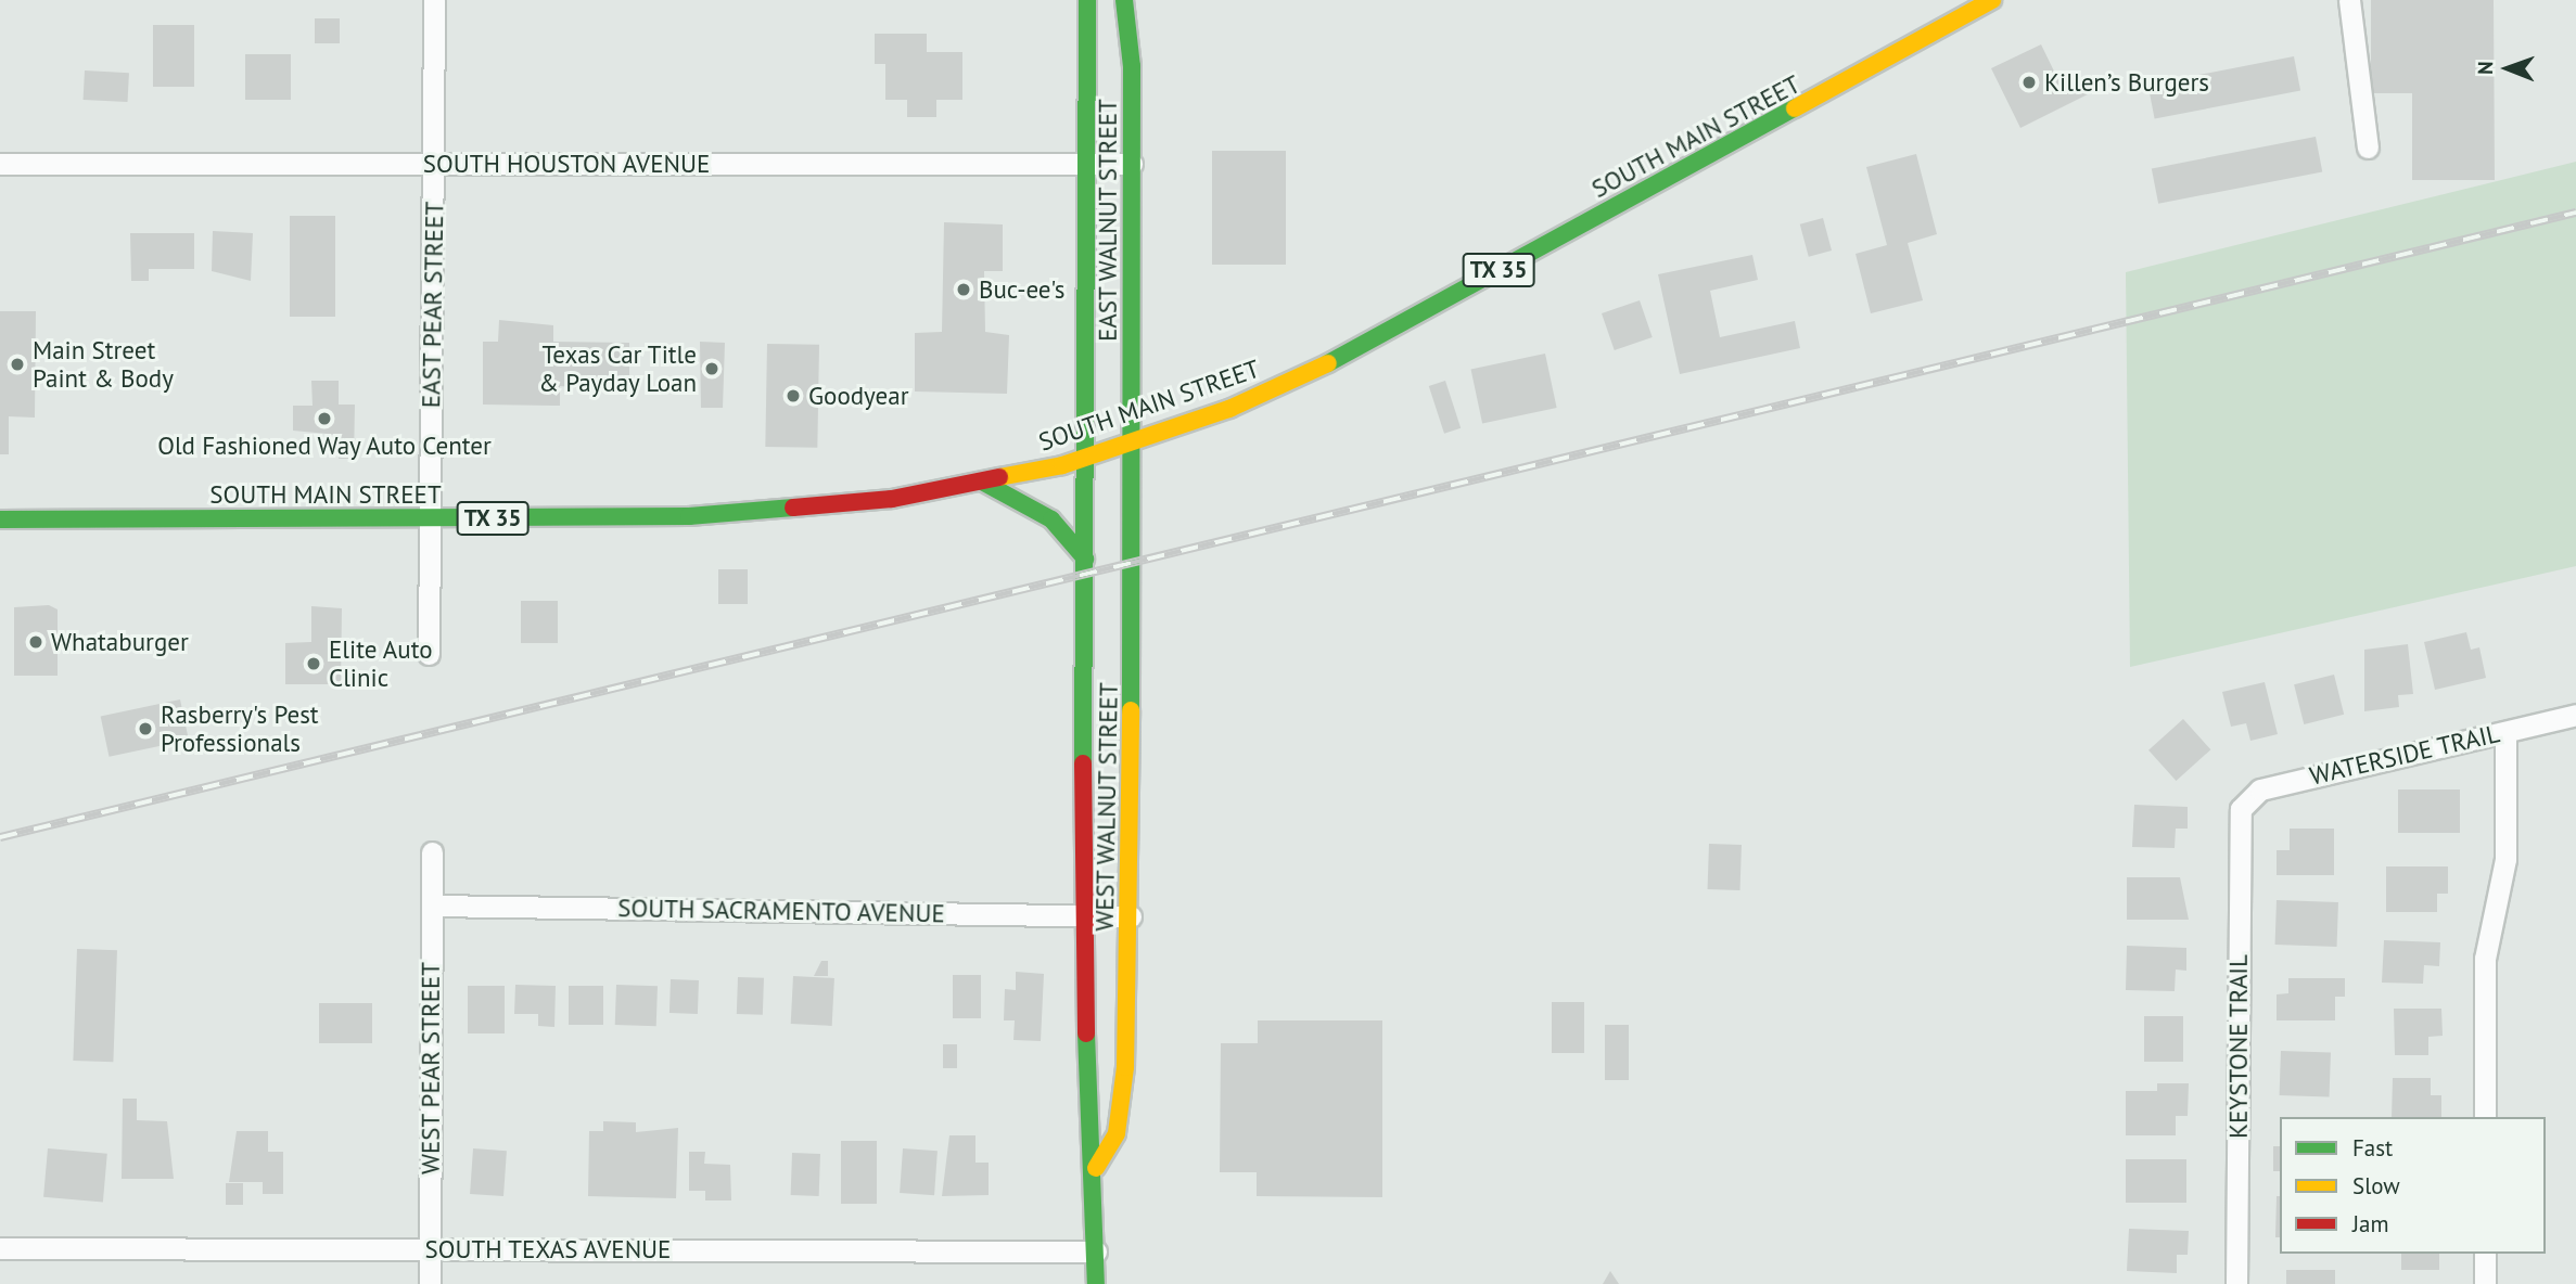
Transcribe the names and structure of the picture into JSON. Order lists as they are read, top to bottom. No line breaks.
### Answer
{"streets":{"street":["SOUTH MAIN STREET","SOUTH HOUSTON AVENUE","EAST WALNUT STREET","TX 35","EAST PEAR STREET","WATERSIDE TRAIL","WEST WALNUT STREET","SOUTH SACRAMENTO AVENUE","KEYSTONE TRAIL","WEST PEAR STREET","SOUTH TEXAS AVENUE"]},"crossings":[["SOUTH MAIN STREET","EAST WALNUT STREET"],["SOUTH MAIN STREET","EAST PEAR STREET"],["SOUTH MAIN STREET","WEST WALNUT STREET"],["SOUTH HOUSTON AVENUE","EAST WALNUT STREET"],["SOUTH HOUSTON AVENUE","EAST PEAR STREET"],["EAST WALNUT STREET","WEST WALNUT STREET"],["WATERSIDE TRAIL","KEYSTONE TRAIL"],["WEST WALNUT STREET","SOUTH SACRAMENTO AVENUE"],["WEST WALNUT STREET","SOUTH TEXAS AVENUE"],["SOUTH SACRAMENTO AVENUE","WEST PEAR STREET"],["WEST PEAR STREET","SOUTH TEXAS AVENUE"]],"places":["Killen’s Burgers","Buc-ee's","Main Street Paint & Body","Texas Car Title & Payday Loan","Goodyear","Old Fashioned Way Auto Center","Whataburger","Elite Auto Clinic","Rasberry's Pest Professionals"],"legend":["Fast","Slow","Jam"],"north":"left"}
